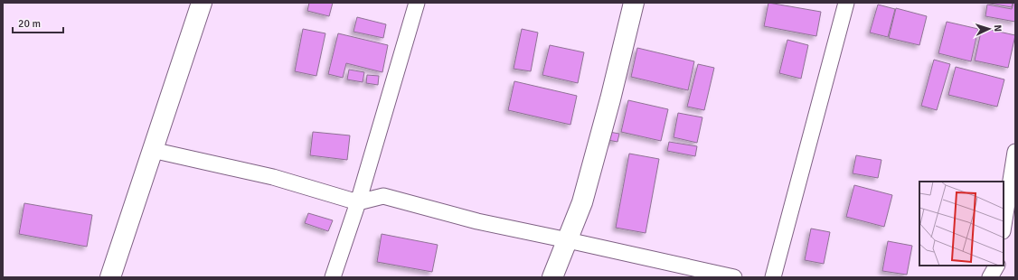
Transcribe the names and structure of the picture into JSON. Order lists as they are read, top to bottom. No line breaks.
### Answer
{"scale_bar":"20 m","north":"right"}
